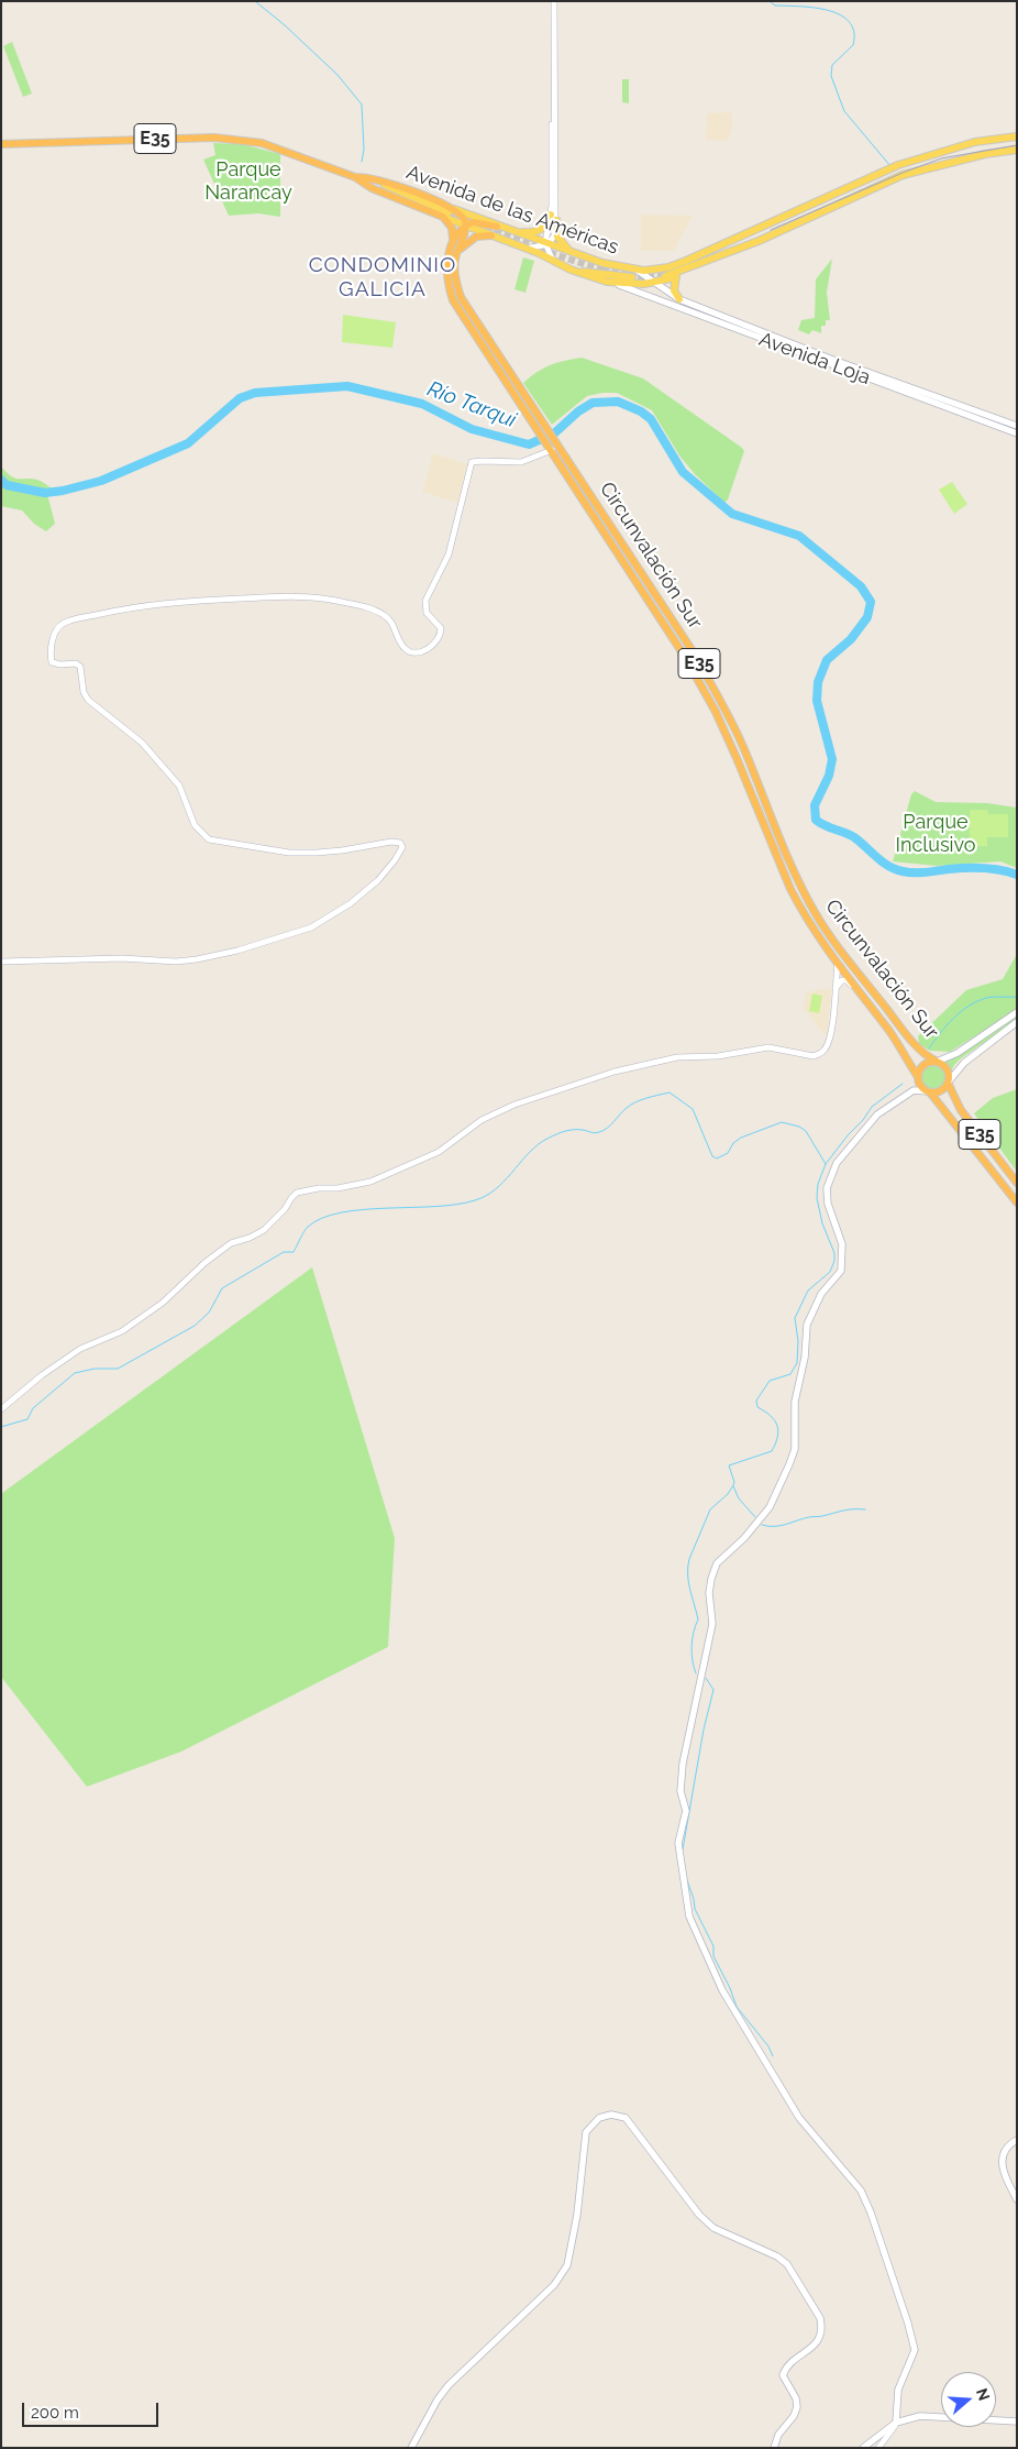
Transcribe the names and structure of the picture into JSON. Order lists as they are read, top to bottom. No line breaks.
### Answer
{"streets":{"highway":["E35","Avenida de las Américas","Circunvalación Sur"],"main road":["Avenida Loja"]},"crossings":[["E35","Avenida de las Américas"],["E35","Circunvalación Sur"],["Avenida de las Américas","Avenida Loja"],["Avenida de las Américas","Circunvalación Sur"]],"districts":["CONDOMINIO GALICIA"],"water":["Río Tarqui"],"parks":["Parque Narancay","Parque Inclusivo"],"scale_bar":"200 m","north":"right"}
